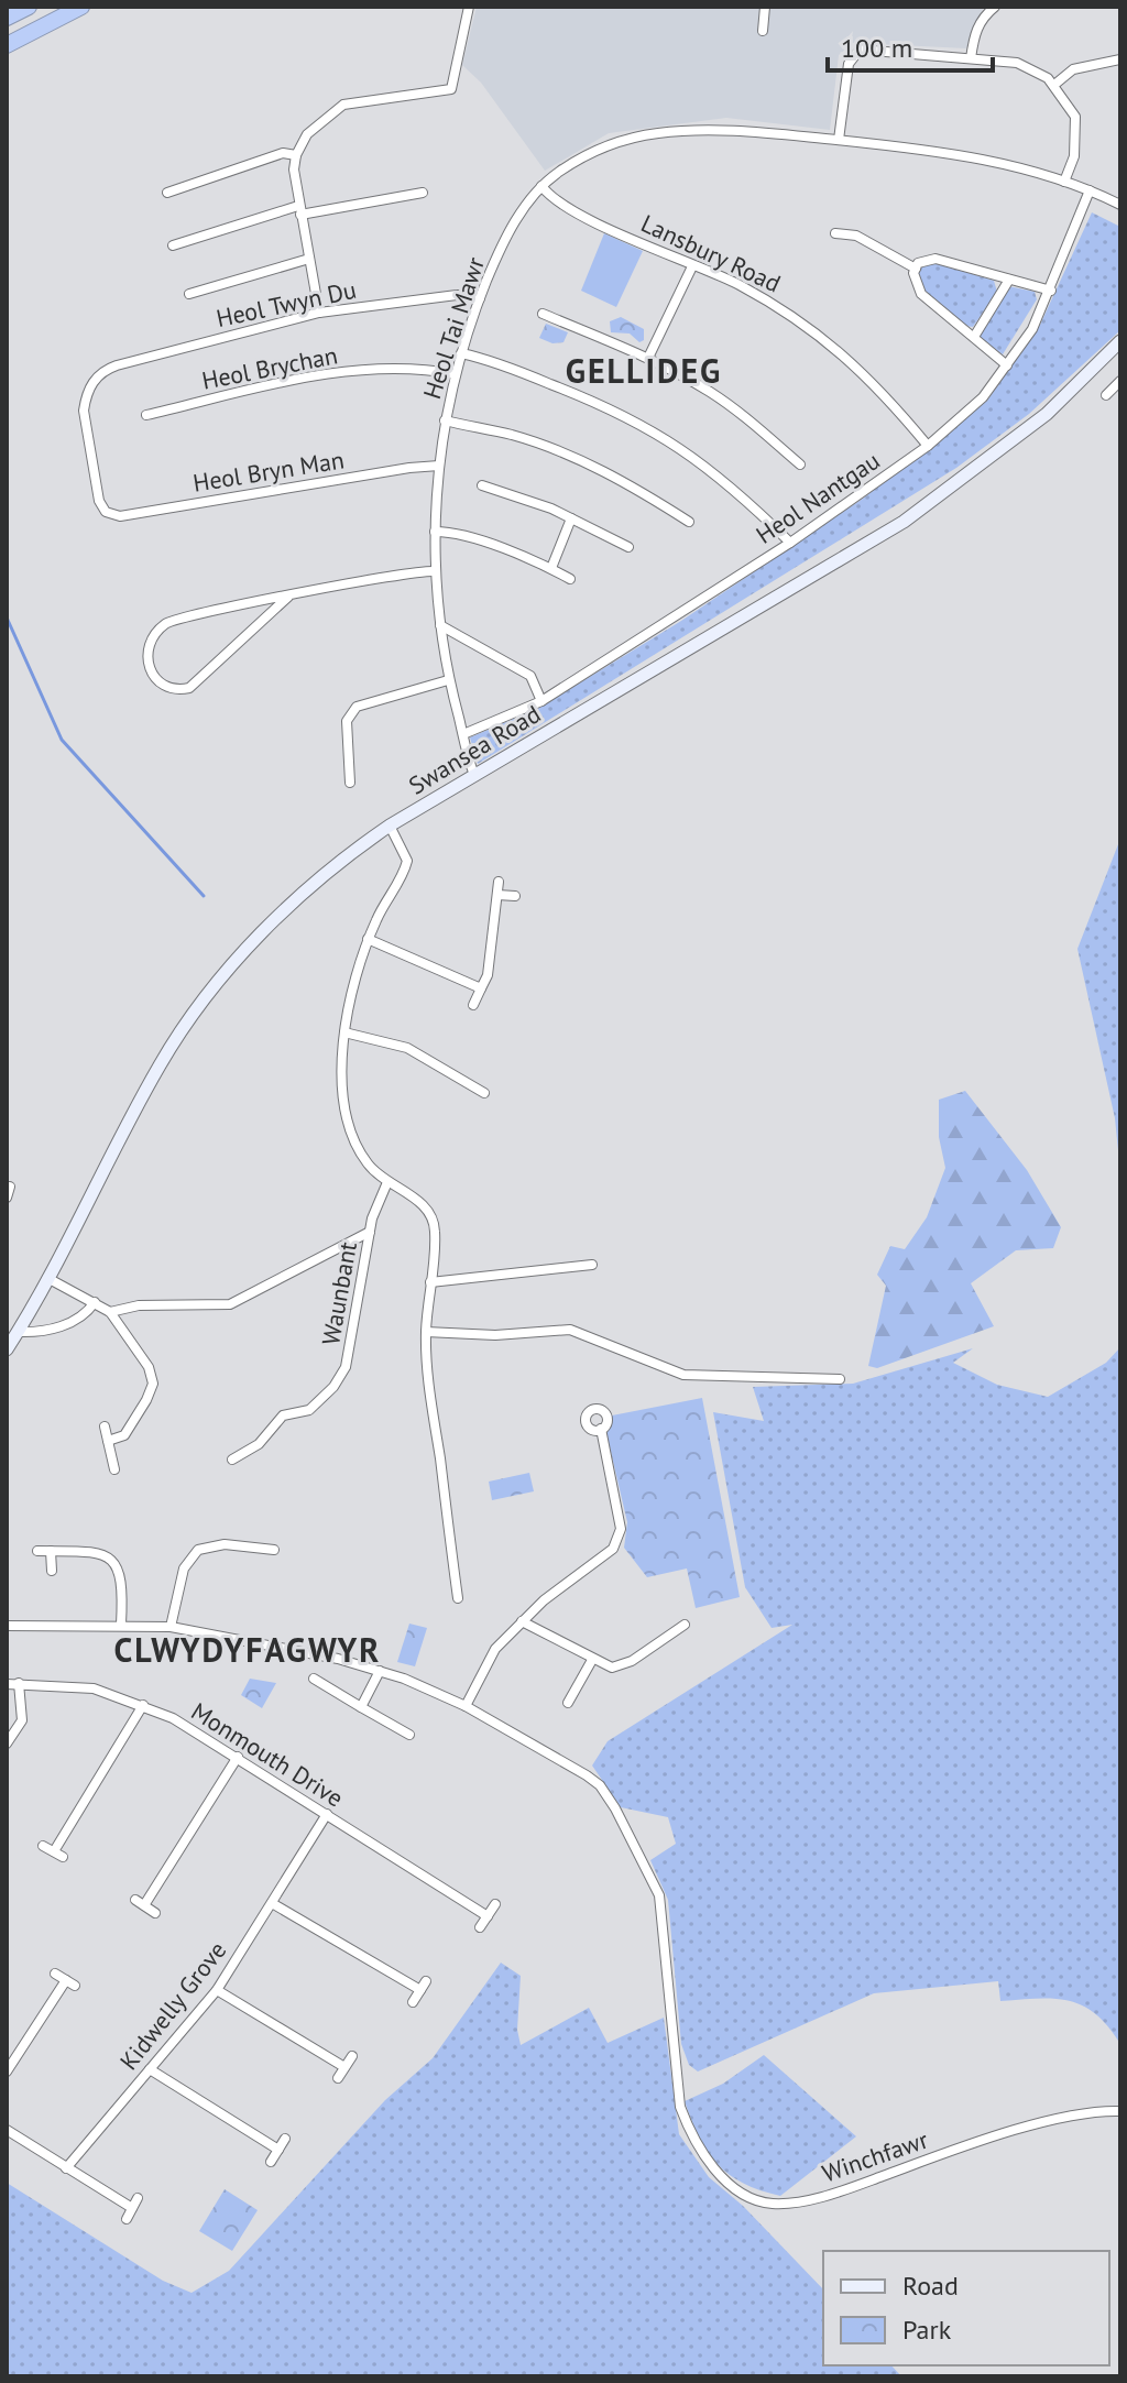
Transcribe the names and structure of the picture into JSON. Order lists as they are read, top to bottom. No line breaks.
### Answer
{"streets":{"street":["Lansbury Road","Heol Twyn Du","Heol Tai Mawr","Heol Brychan","Heol Bryn Man","Heol Nantgau","Swansea Road","Waunbant","Monmouth Drive","Kidwelly Grove","Winchfawr"]},"crossings":[["Lansbury Road","Heol Tai Mawr"],["Lansbury Road","Heol Nantgau"],["Heol Twyn Du","Heol Tai Mawr"],["Heol Twyn Du","Heol Bryn Man"],["Heol Tai Mawr","Heol Brychan"],["Heol Tai Mawr","Heol Bryn Man"],["Heol Tai Mawr","Heol Nantgau"],["Heol Tai Mawr","Swansea Road"],["Monmouth Drive","Kidwelly Grove"]],"districts":["GELLIDEG","CLWYDYFAGWYR"],"legend":["Road","Park"],"scale_bar":"100 m"}
